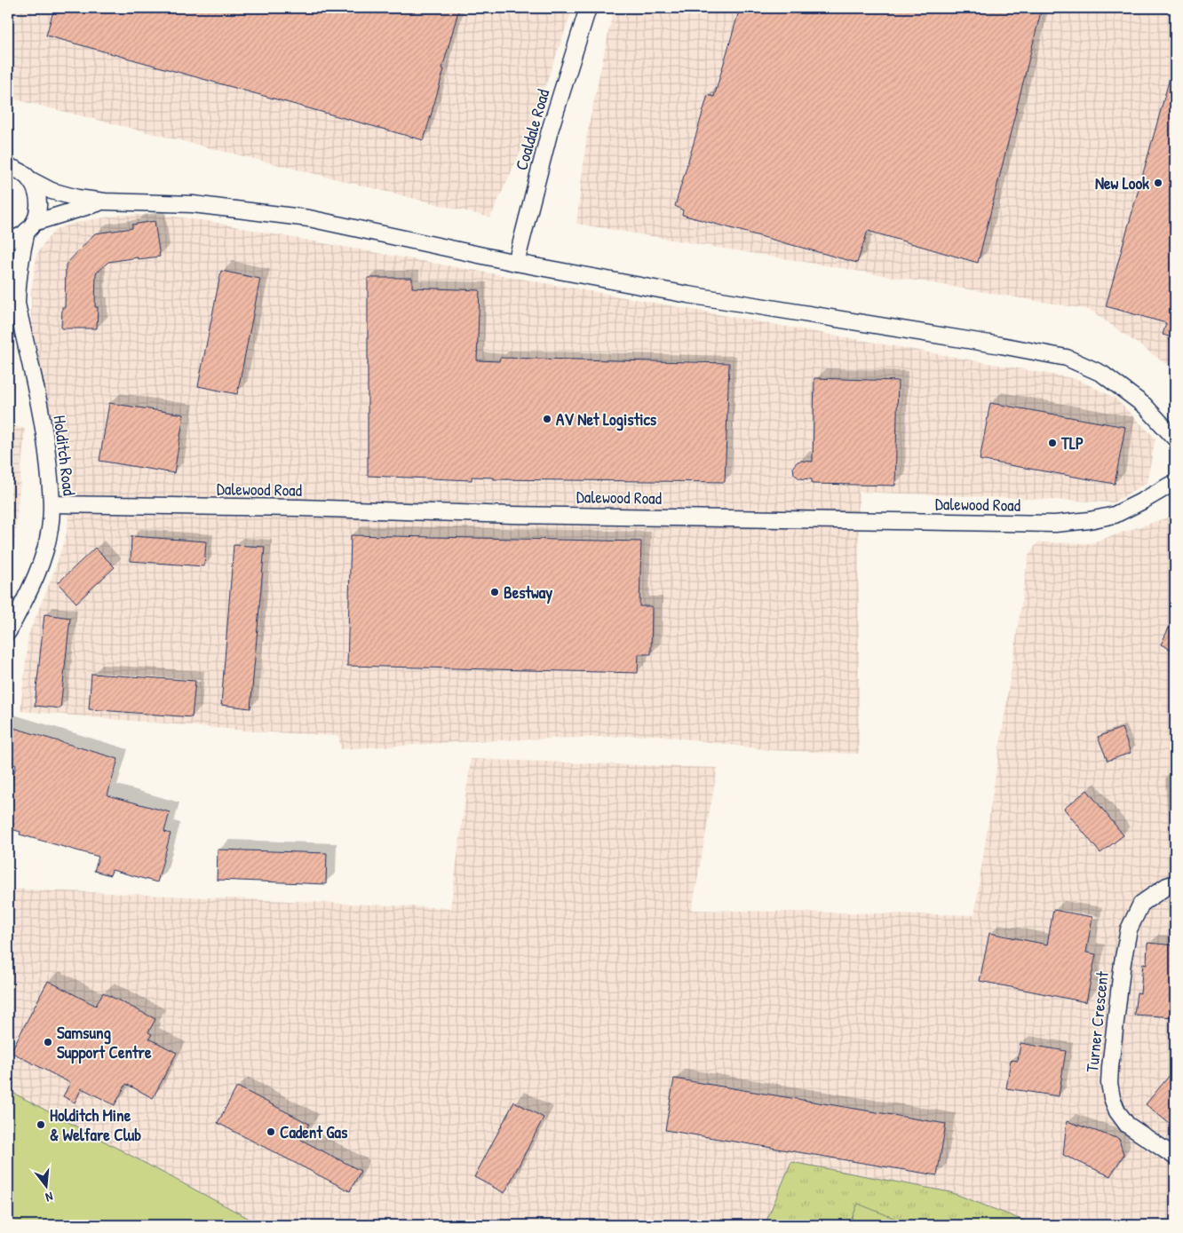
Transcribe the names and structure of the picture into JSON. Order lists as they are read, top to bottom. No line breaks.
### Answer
{"streets":{"street":["Coaldale Road","Holditch Road","Dalewood Road","Turner Crescent"]},"crossings":[["Holditch Road","Dalewood Road"]],"places":["New Look","AV Net Logistics","TLP","Bestway","Samsung Support Centre","Holditch Mine & Welfare Club","Cadent Gas"],"north":"bottom"}
